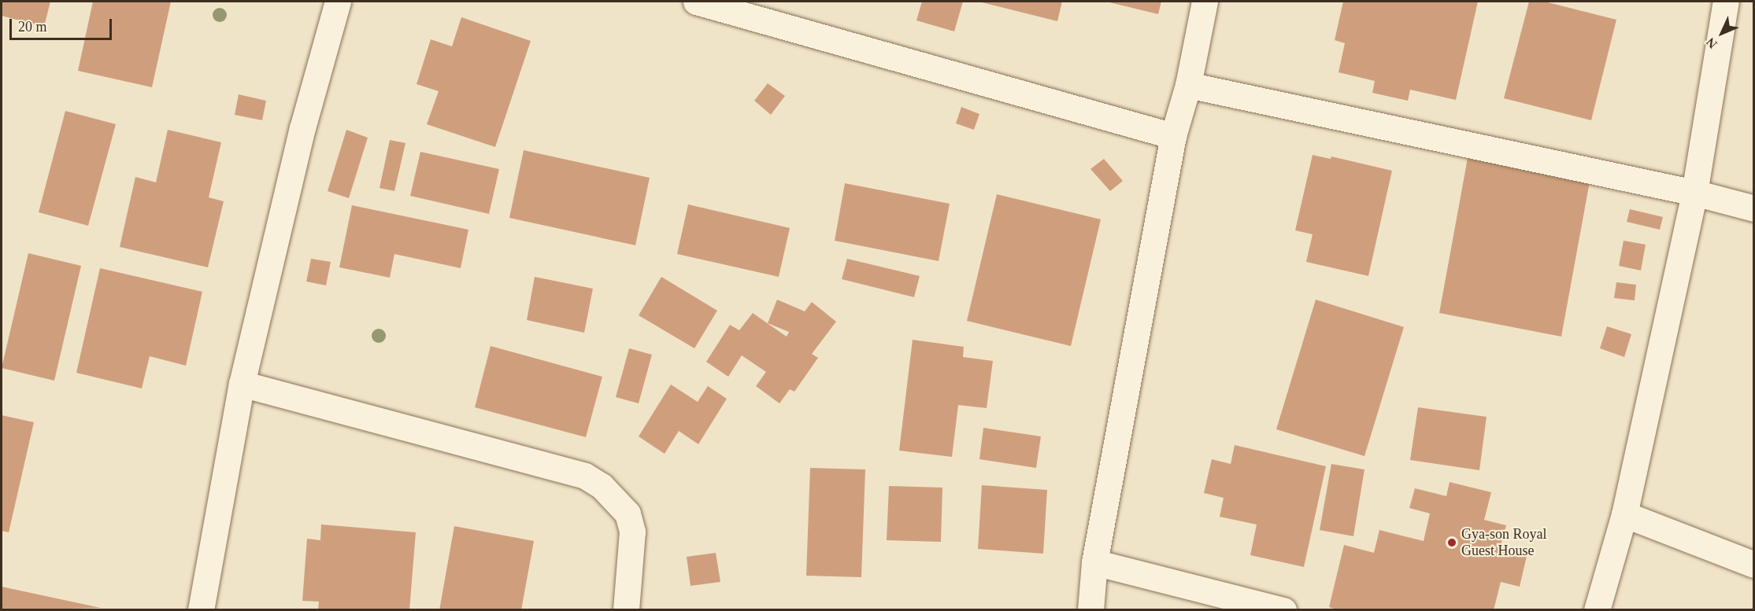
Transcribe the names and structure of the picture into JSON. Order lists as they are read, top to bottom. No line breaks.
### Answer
{"places":["Gya-son Royal Guest House"],"scale_bar":"20 m","north":"bottom left"}
